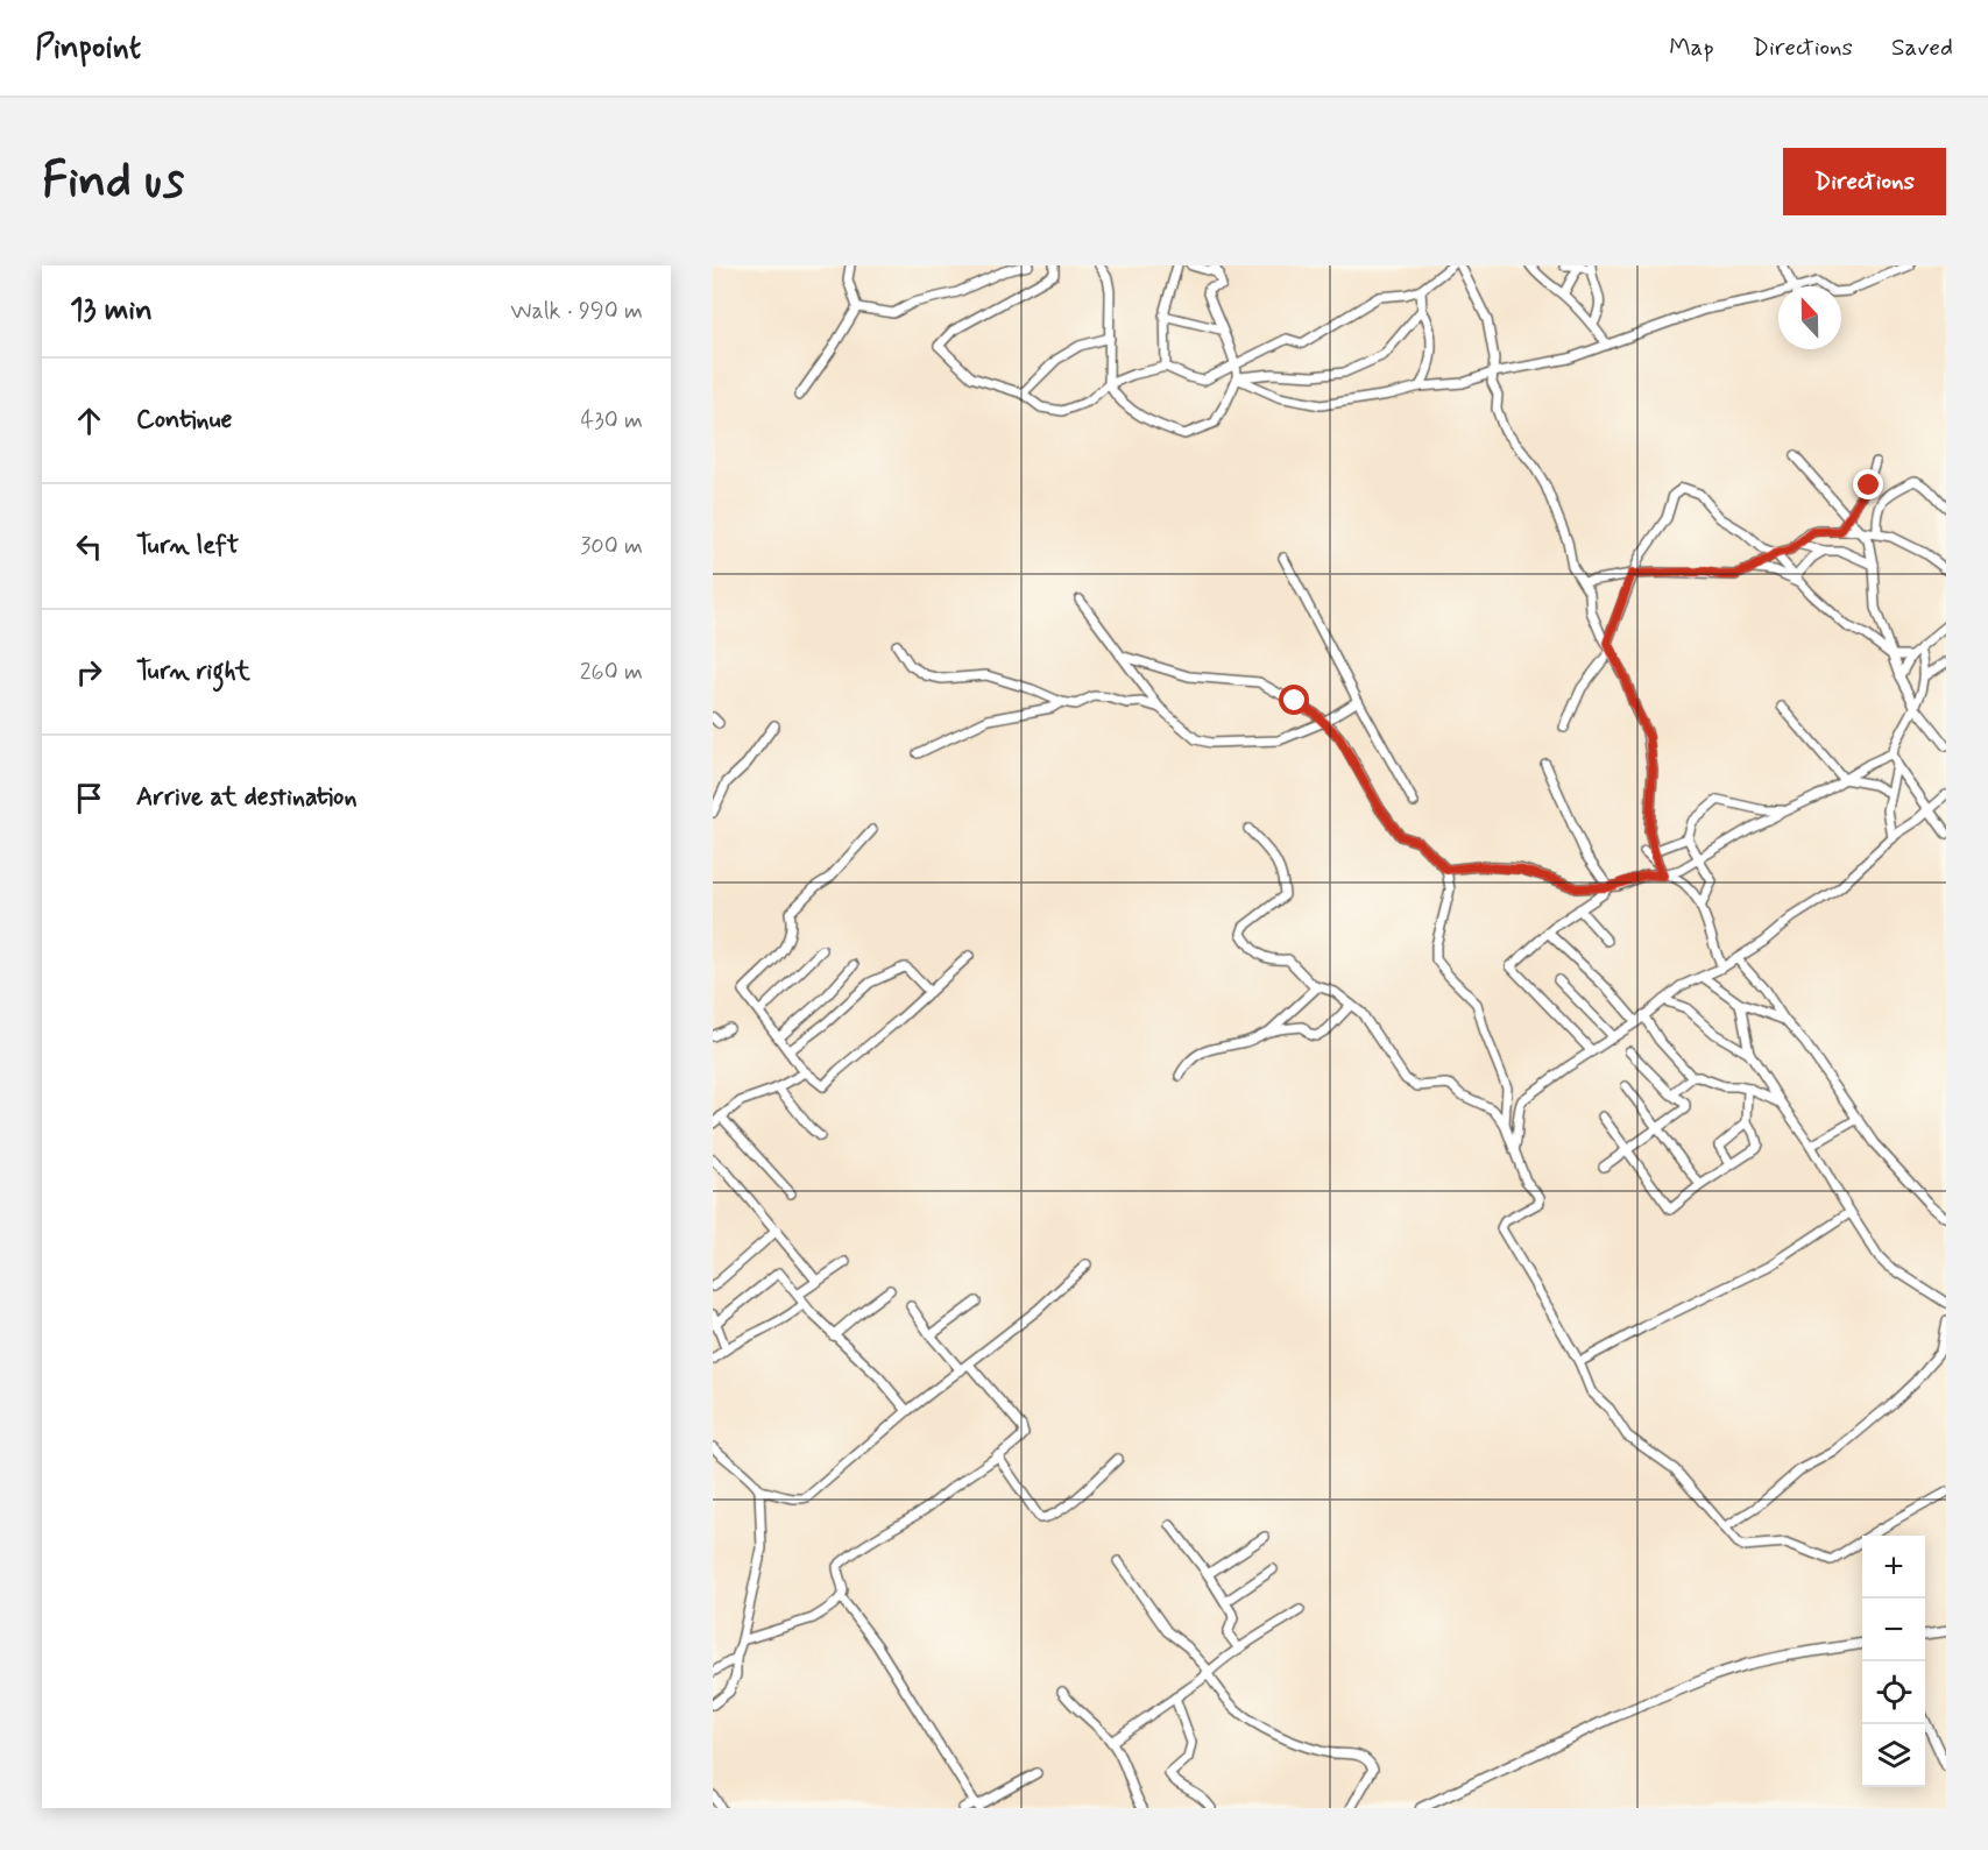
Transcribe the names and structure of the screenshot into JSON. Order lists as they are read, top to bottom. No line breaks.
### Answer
{"north":"top","page":{"header":"Pinpoint","nav":["Map","Directions","Saved"],"buttons":"Directions","title":"Find us","heading":["13 min","Walk · 990 m"],"list":[["Continue","430 m"],["Turn left","300 m"],["Turn right","260 m"],"Arrive at destination"],"map_buttons":["+","−"]}}
